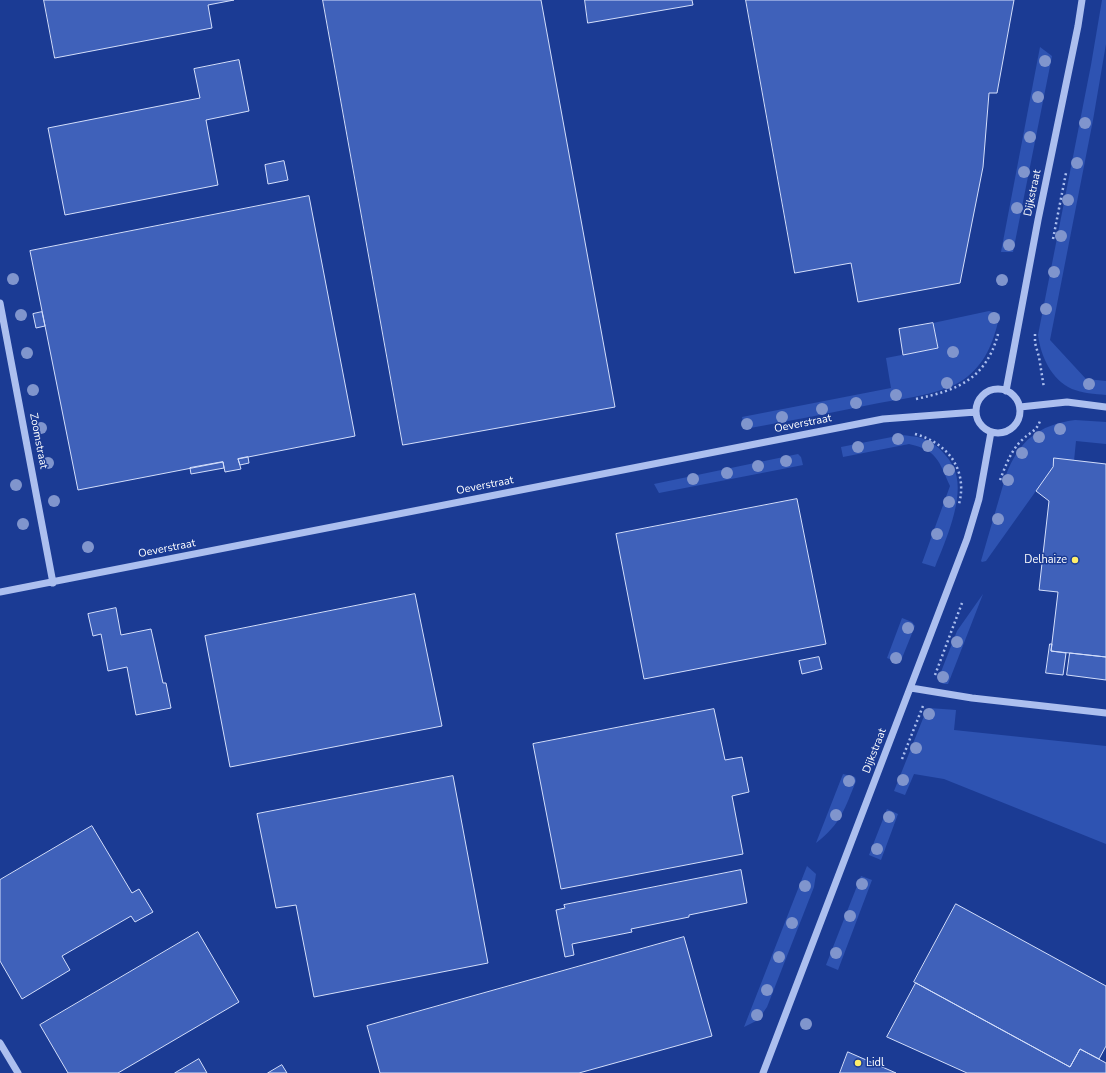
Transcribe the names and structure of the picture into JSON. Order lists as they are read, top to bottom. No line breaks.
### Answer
{"streets":{"street":["Dijkstraat","Oeverstraat","Zoomstraat"]},"crossings":[["Dijkstraat","Oeverstraat"],["Oeverstraat","Zoomstraat"]],"places":["Delhaize","Lidl"]}
